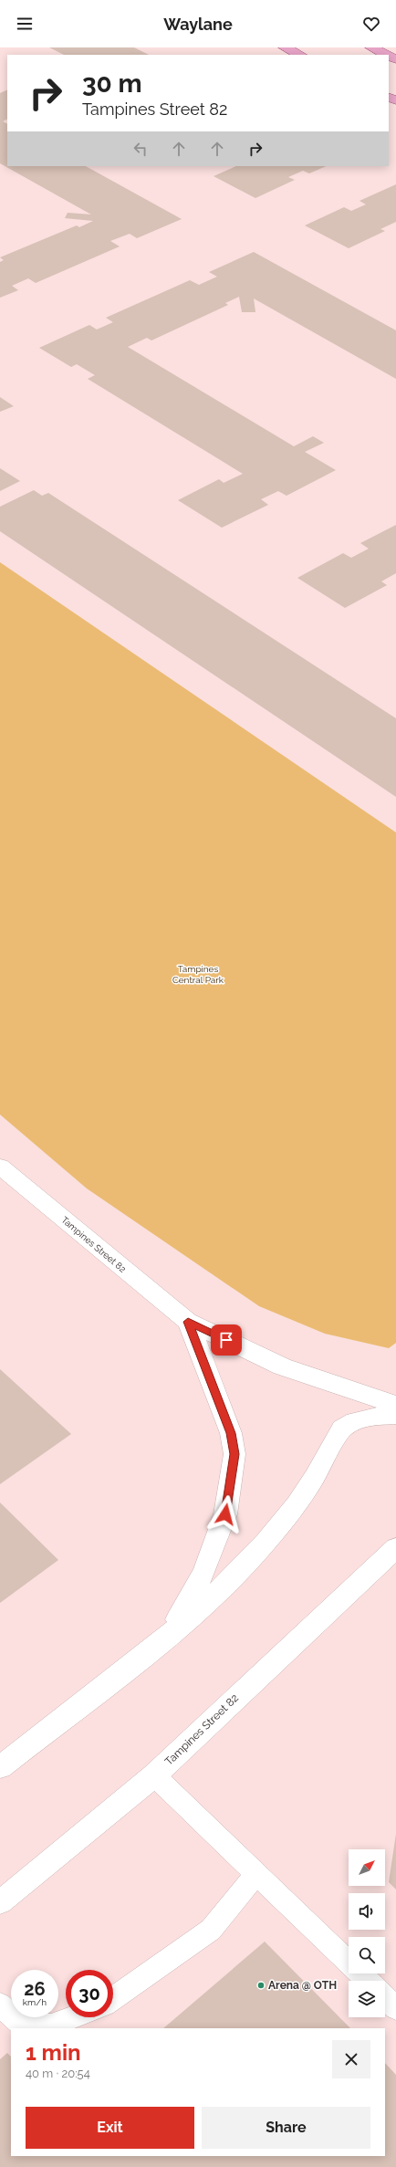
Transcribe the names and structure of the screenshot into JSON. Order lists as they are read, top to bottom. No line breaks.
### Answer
{"streets":{"street":["Tampines Street 82"]},"parks":["Tampines Central Park"],"places":["Arena @ OTH"],"north":"top right","page":{"header":"Waylane","turn":["30 m","Tampines Street 82"],"speed":"26 km/h","limit":"30","heading":["1 min","40 m · 20:54"],"buttons":["Exit","Share"]}}
